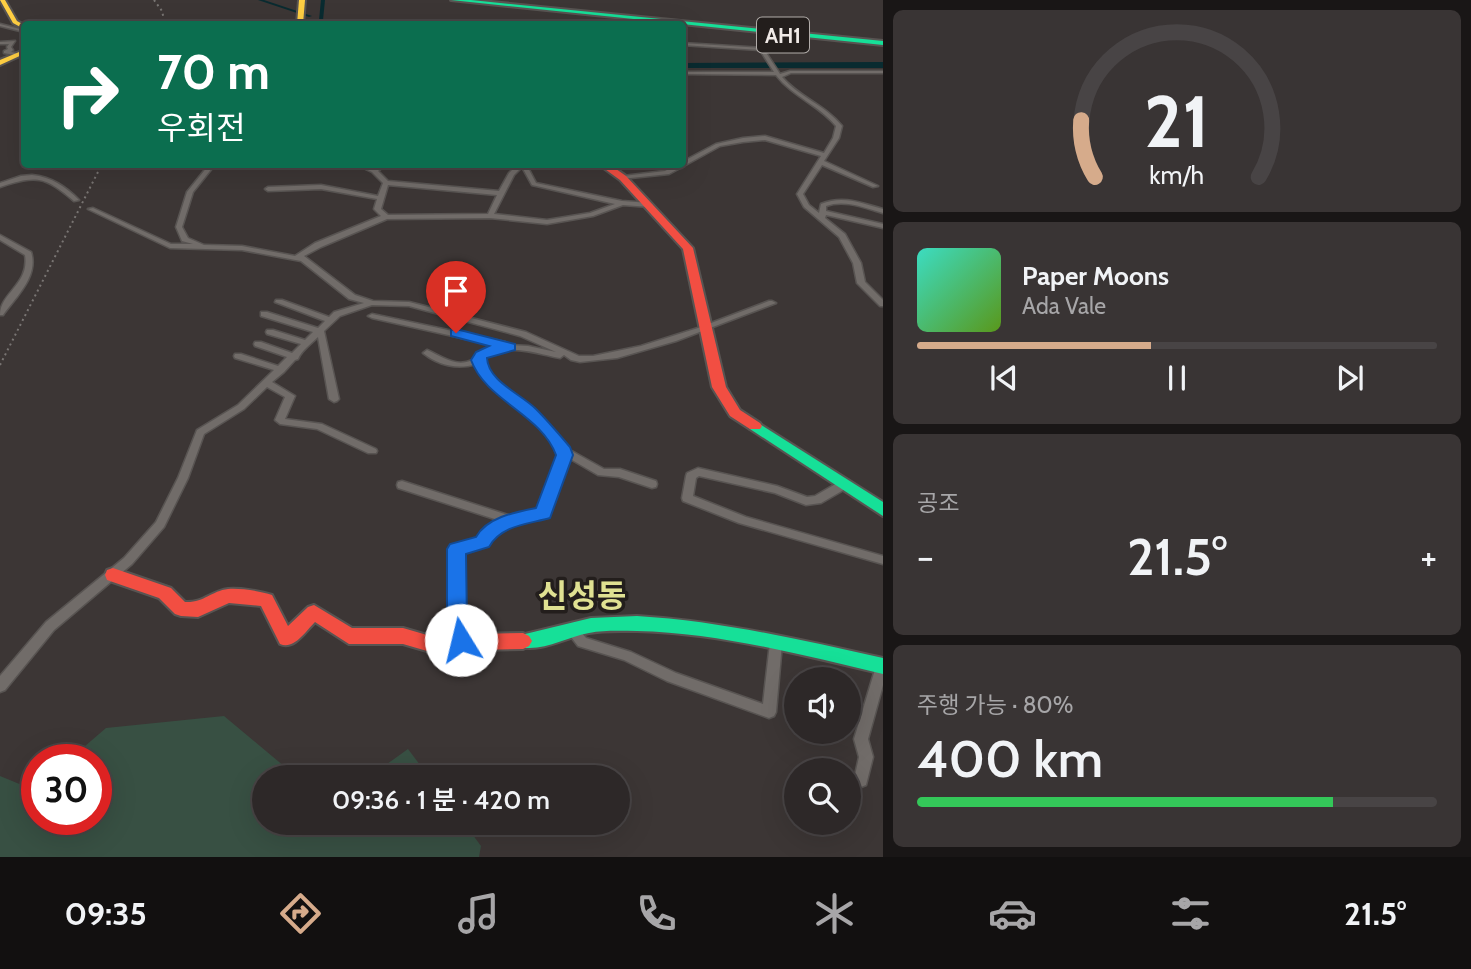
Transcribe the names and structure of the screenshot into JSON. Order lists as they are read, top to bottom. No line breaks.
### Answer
{"streets":{"main road":["AH1"]},"districts":["신성동"],"page":{"turn":["70 m","우회전"],"song":["Paper Moons","Ada Vale"],"tile":["공조",["주행 가능 · 80%","400 km"]],"heat":["−","21.5°","+"],"limit":"30","trip":"09:36 · 1 분 · 420 m","tabs":["09:35","21.5°"],"gauge":["21","km/h"]}}
